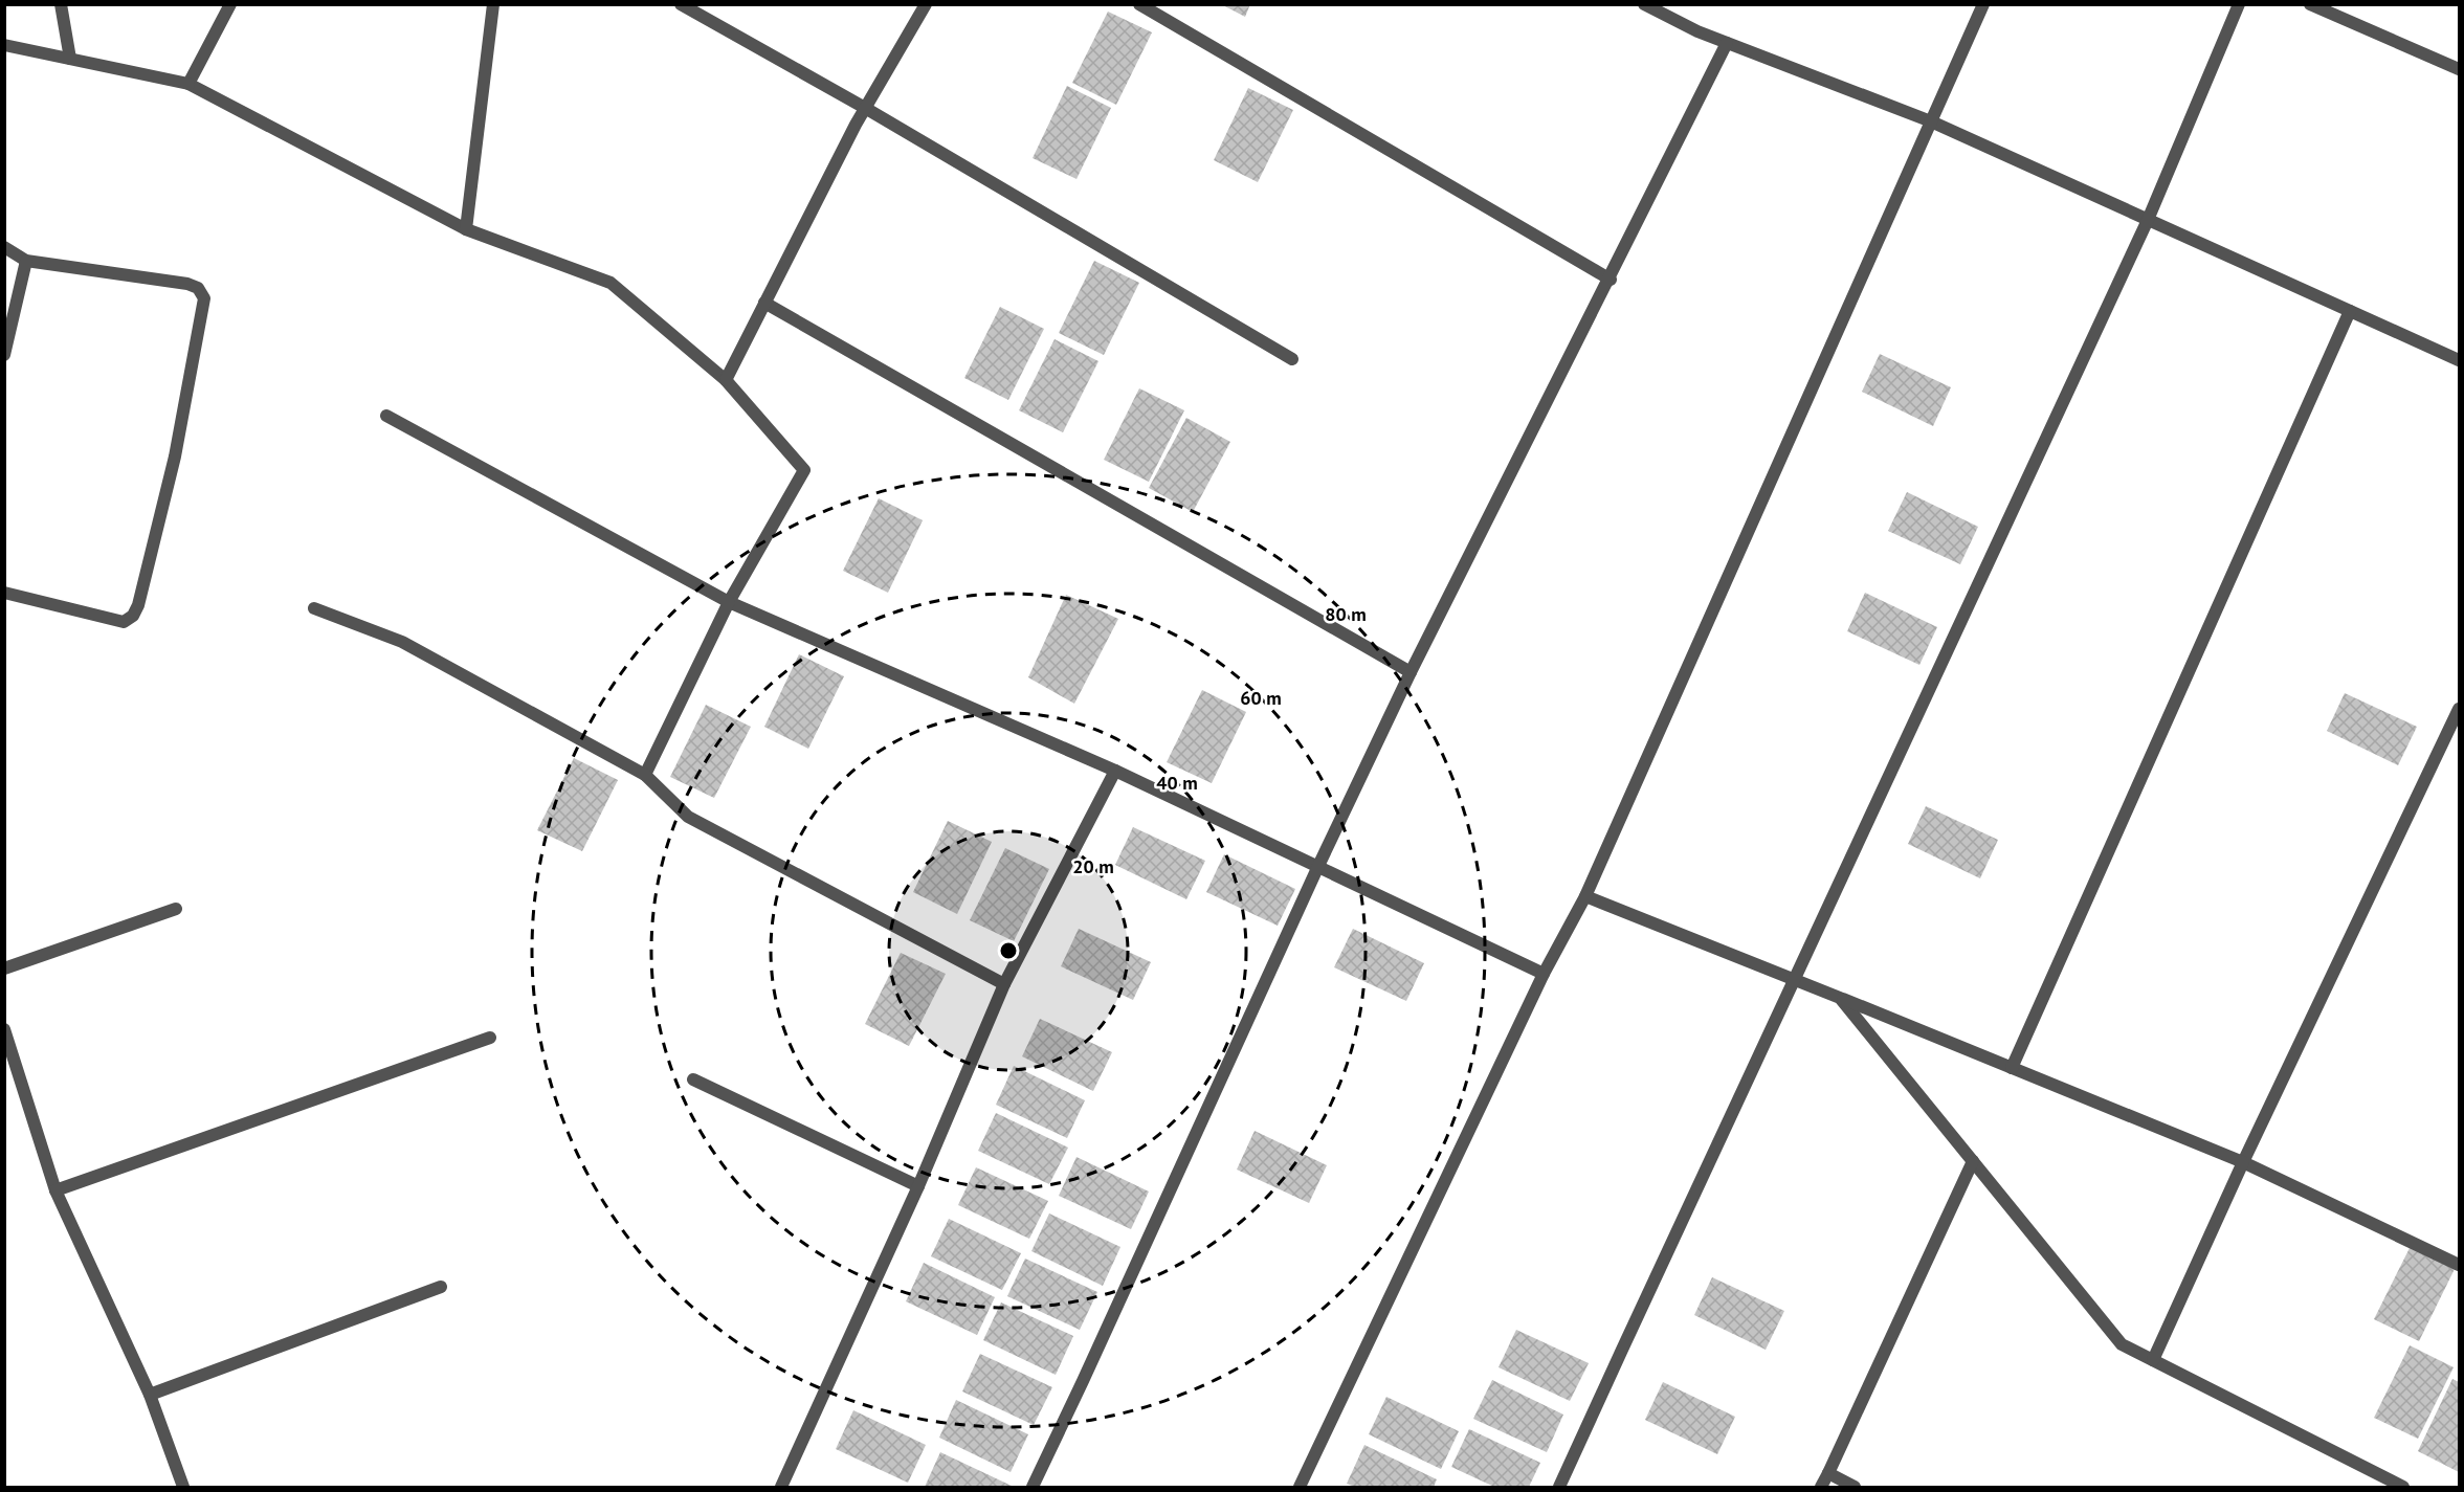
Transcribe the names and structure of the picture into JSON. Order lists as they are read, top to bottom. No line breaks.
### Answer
{"rings":["80 m","60 m","40 m","20 m"]}
